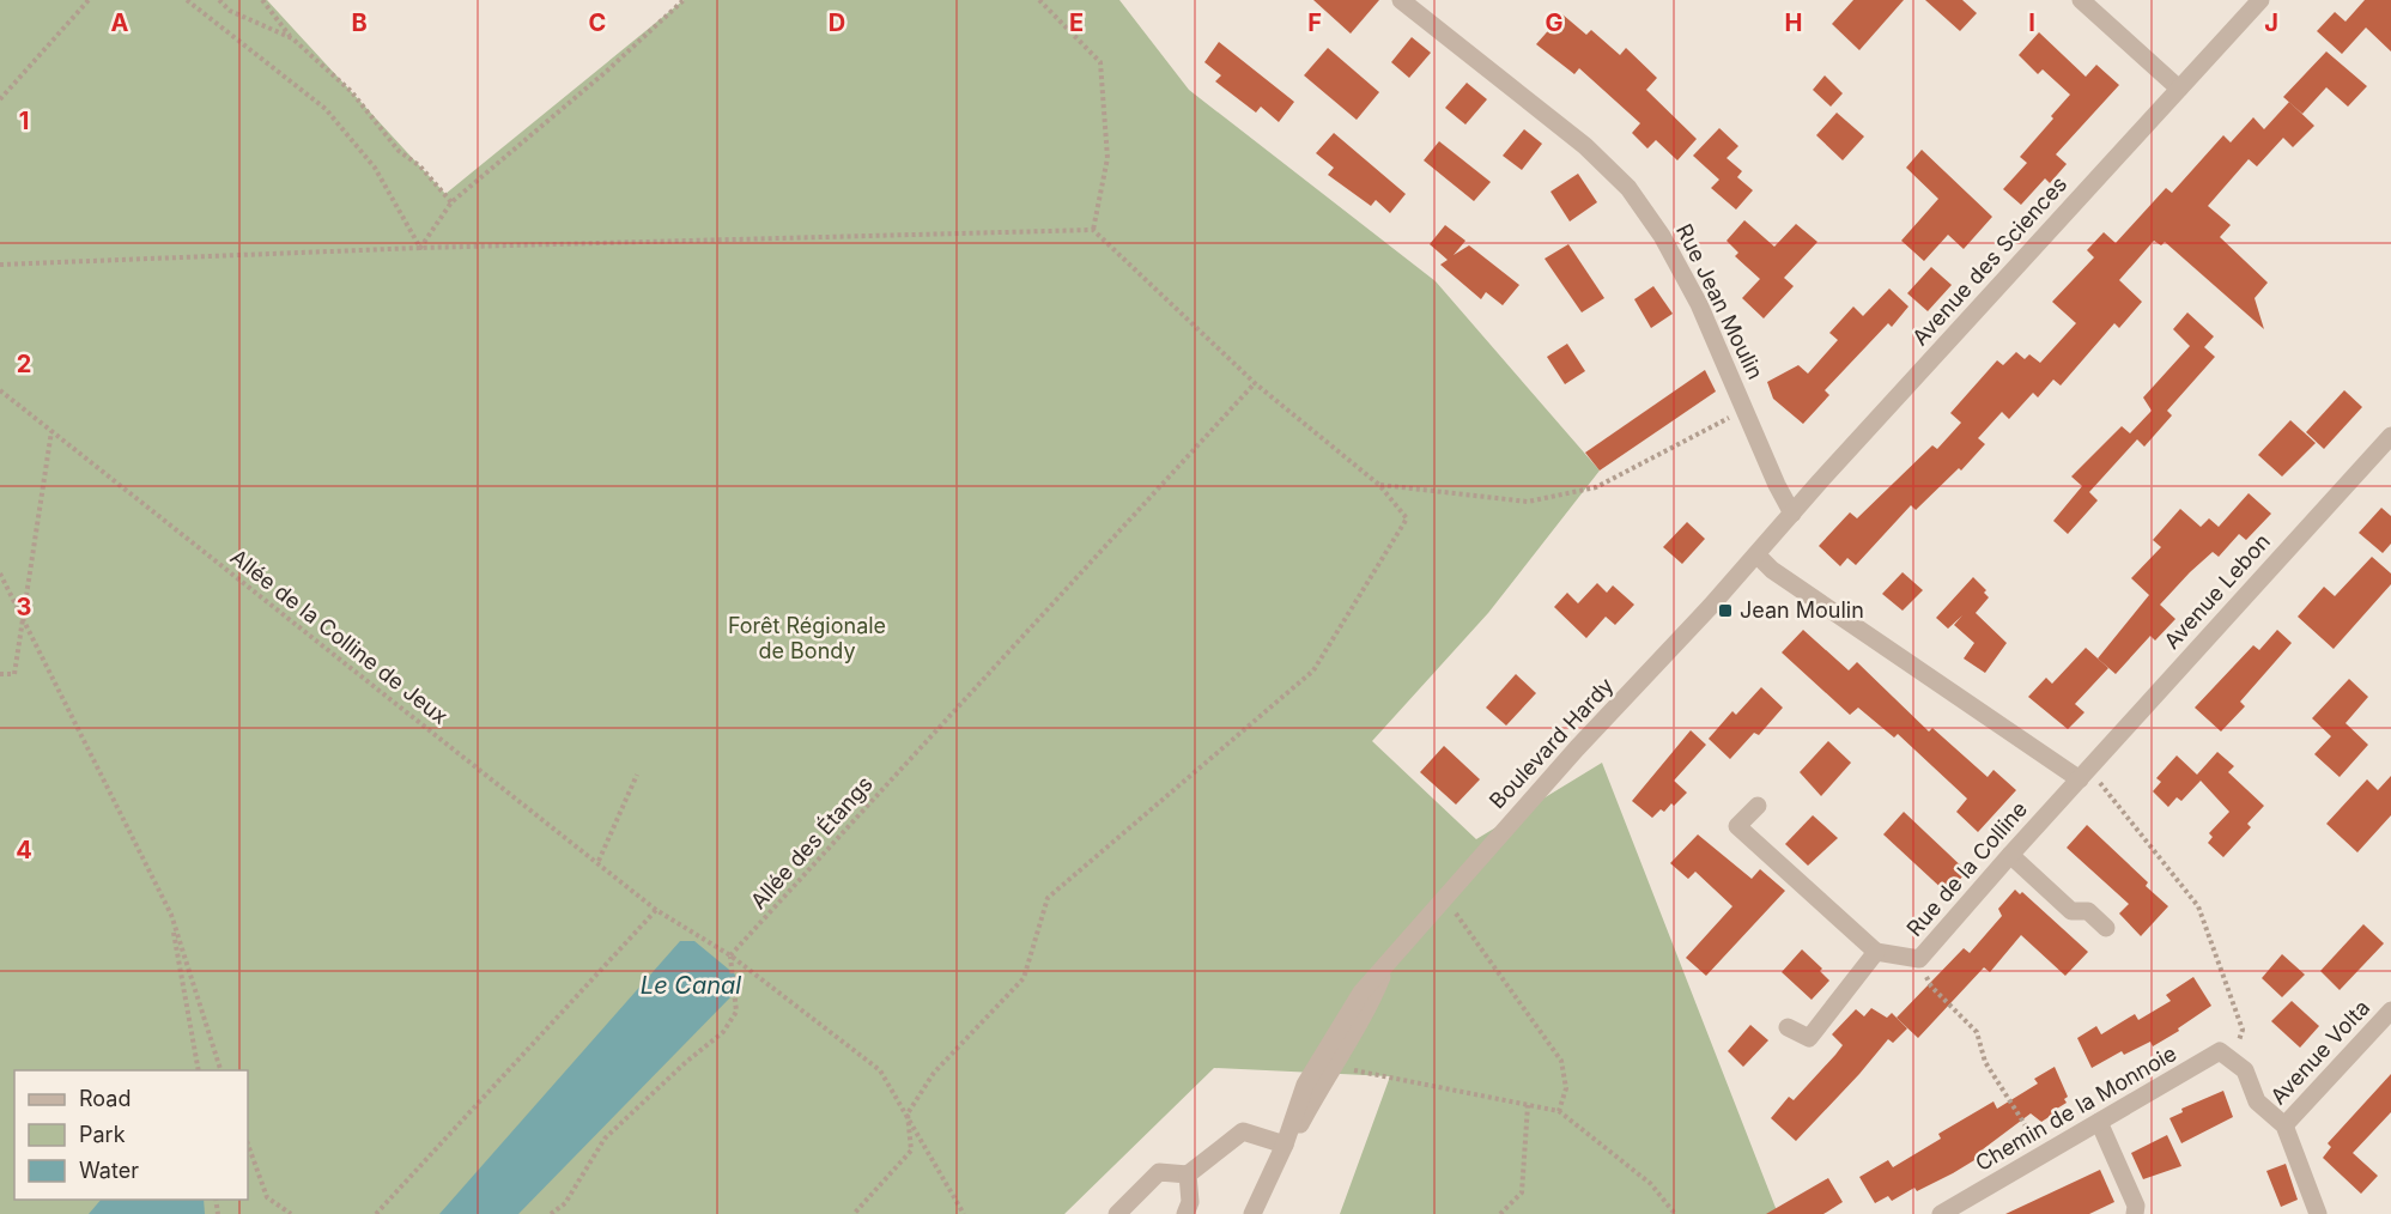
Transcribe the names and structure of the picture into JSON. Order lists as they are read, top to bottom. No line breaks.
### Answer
{"streets":{"street":["Avenue des Sciences","Rue Jean Moulin","Avenue Lebon","Boulevard Hardy","Rue de la Colline","Avenue Volta","Chemin de la Monnoie"],"path":["Allée de la Colline de Jeux","Allée des Étangs"]},"crossings":[["Avenue des Sciences","Rue Jean Moulin"],["Avenue des Sciences","Boulevard Hardy"],["Avenue Lebon","Rue de la Colline"]],"water":["Le Canal"],"parks":["Forêt Régionale de Bondy"],"places":{"transit":["Jean Moulin"]},"legend":["Road","Park","Water"],"grid":{"columns":["A","B","C","D","E","F","G","H","I","J"],"rows":["1","2","3","4"]}}
